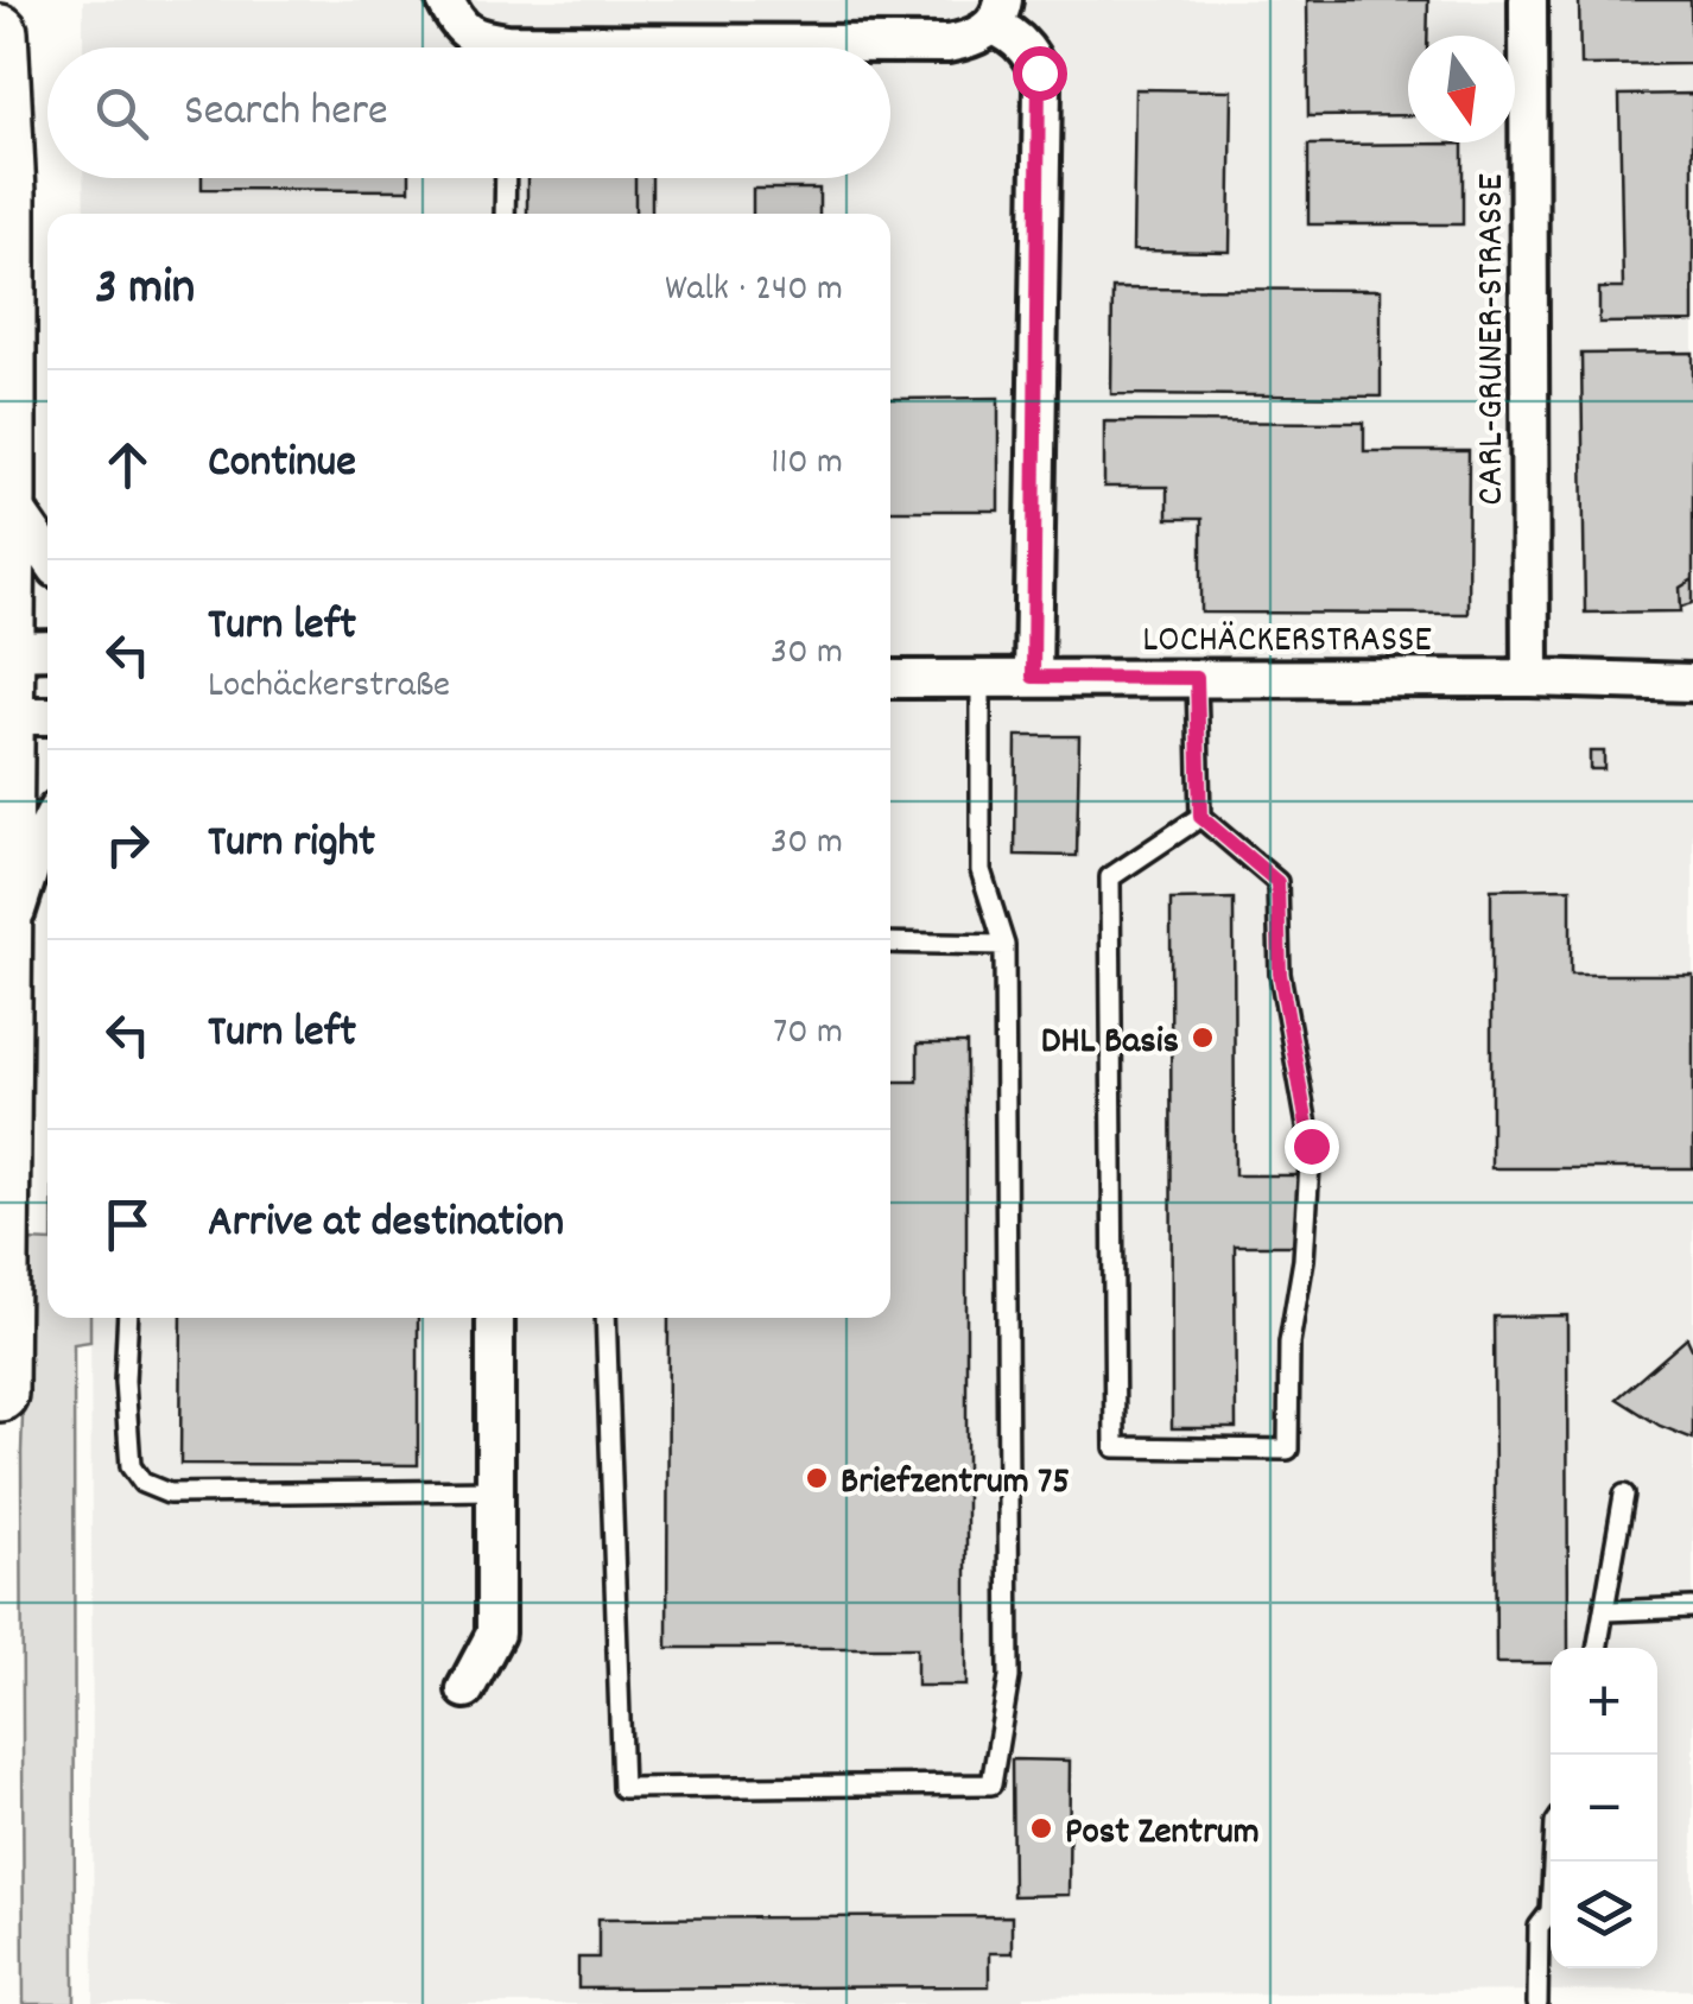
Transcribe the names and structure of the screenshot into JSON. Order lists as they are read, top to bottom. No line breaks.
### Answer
{"streets":{"street":["CARL-GRUNER-STRASSE","LOCHÄCKERSTRASSE"]},"crossings":[["CARL-GRUNER-STRASSE","LOCHÄCKERSTRASSE"]],"places":["DHL Basis","Briefzentrum 75","Post Zentrum"],"north":"bottom","page":{"search":"Search here","heading":["3 min","Walk · 240 m"],"list":[["Continue","110 m"],["Turn left","Lochäckerstraße","30 m"],["Turn right","30 m"],["Turn left","70 m"],"Arrive at destination"],"map_buttons":["+","−"]}}
